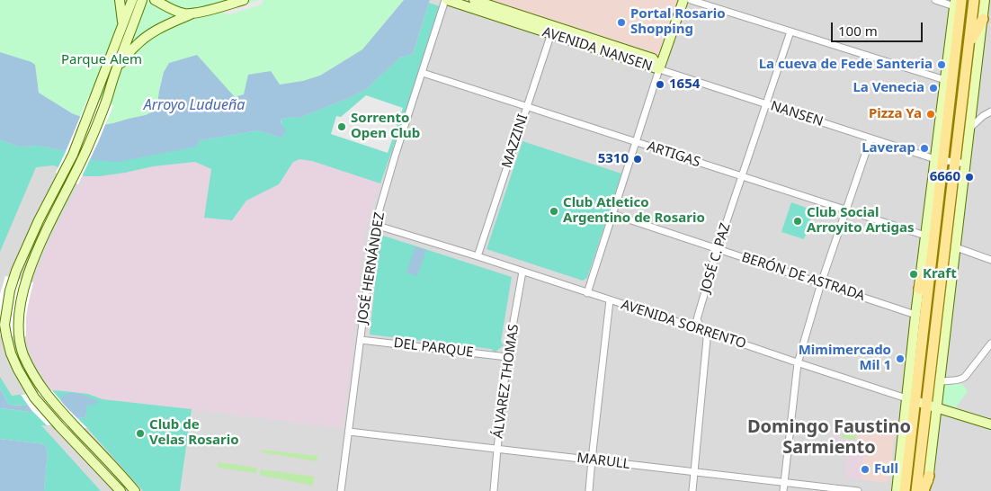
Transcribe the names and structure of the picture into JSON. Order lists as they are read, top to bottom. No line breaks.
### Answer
{"streets":{"main road":["AVENIDA NANSEN","AVENIDA SORRENTO"],"street":["NANSEN","MAZZINI","ARTIGAS","JOSÉ C. PAZ","JOSÉ HERNÁNDEZ","BERÓN DE ASTRADA","DEL PARQUE","ÁLVAREZ THOMAS","MARULL"]},"crossings":[["AVENIDA NANSEN","NANSEN"],["AVENIDA NANSEN","MAZZINI"],["AVENIDA NANSEN","JOSÉ HERNÁNDEZ"],["NANSEN","JOSÉ C. PAZ"],["MAZZINI","ARTIGAS"],["MAZZINI","AVENIDA SORRENTO"],["ARTIGAS","JOSÉ C. PAZ"],["ARTIGAS","JOSÉ HERNÁNDEZ"],["JOSÉ C. PAZ","BERÓN DE ASTRADA"],["JOSÉ C. PAZ","AVENIDA SORRENTO"],["JOSÉ C. PAZ","MARULL"],["JOSÉ HERNÁNDEZ","AVENIDA SORRENTO"],["JOSÉ HERNÁNDEZ","DEL PARQUE"],["JOSÉ HERNÁNDEZ","MARULL"],["AVENIDA SORRENTO","ÁLVAREZ THOMAS"],["DEL PARQUE","ÁLVAREZ THOMAS"],["ÁLVAREZ THOMAS","MARULL"]],"districts":["Domingo Faustino Sarmiento"],"water":["Arroyo Ludueña"],"parks":["Parque Alem"],"places":["Portal Rosario Shopping","La cueva de Fede Santeria","1654","La Venecia","Pizza Ya","Sorrento Open Club","Laverap","5310","6660","Club Atletico Argentino de Rosario","Club Social Arroyito Artigas","Kraft","Mimimercado Mil 1","Club de Velas Rosario","Full"],"scale_bar":"100 m"}
